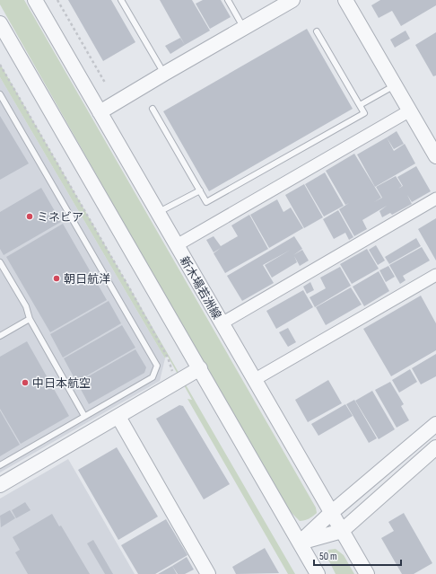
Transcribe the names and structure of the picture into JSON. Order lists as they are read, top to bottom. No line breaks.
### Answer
{"streets":{"street":["新木場若洲線"]},"places":["ミネビア","朝日航洋","中日本航空"],"scale_bar":"50 m"}
